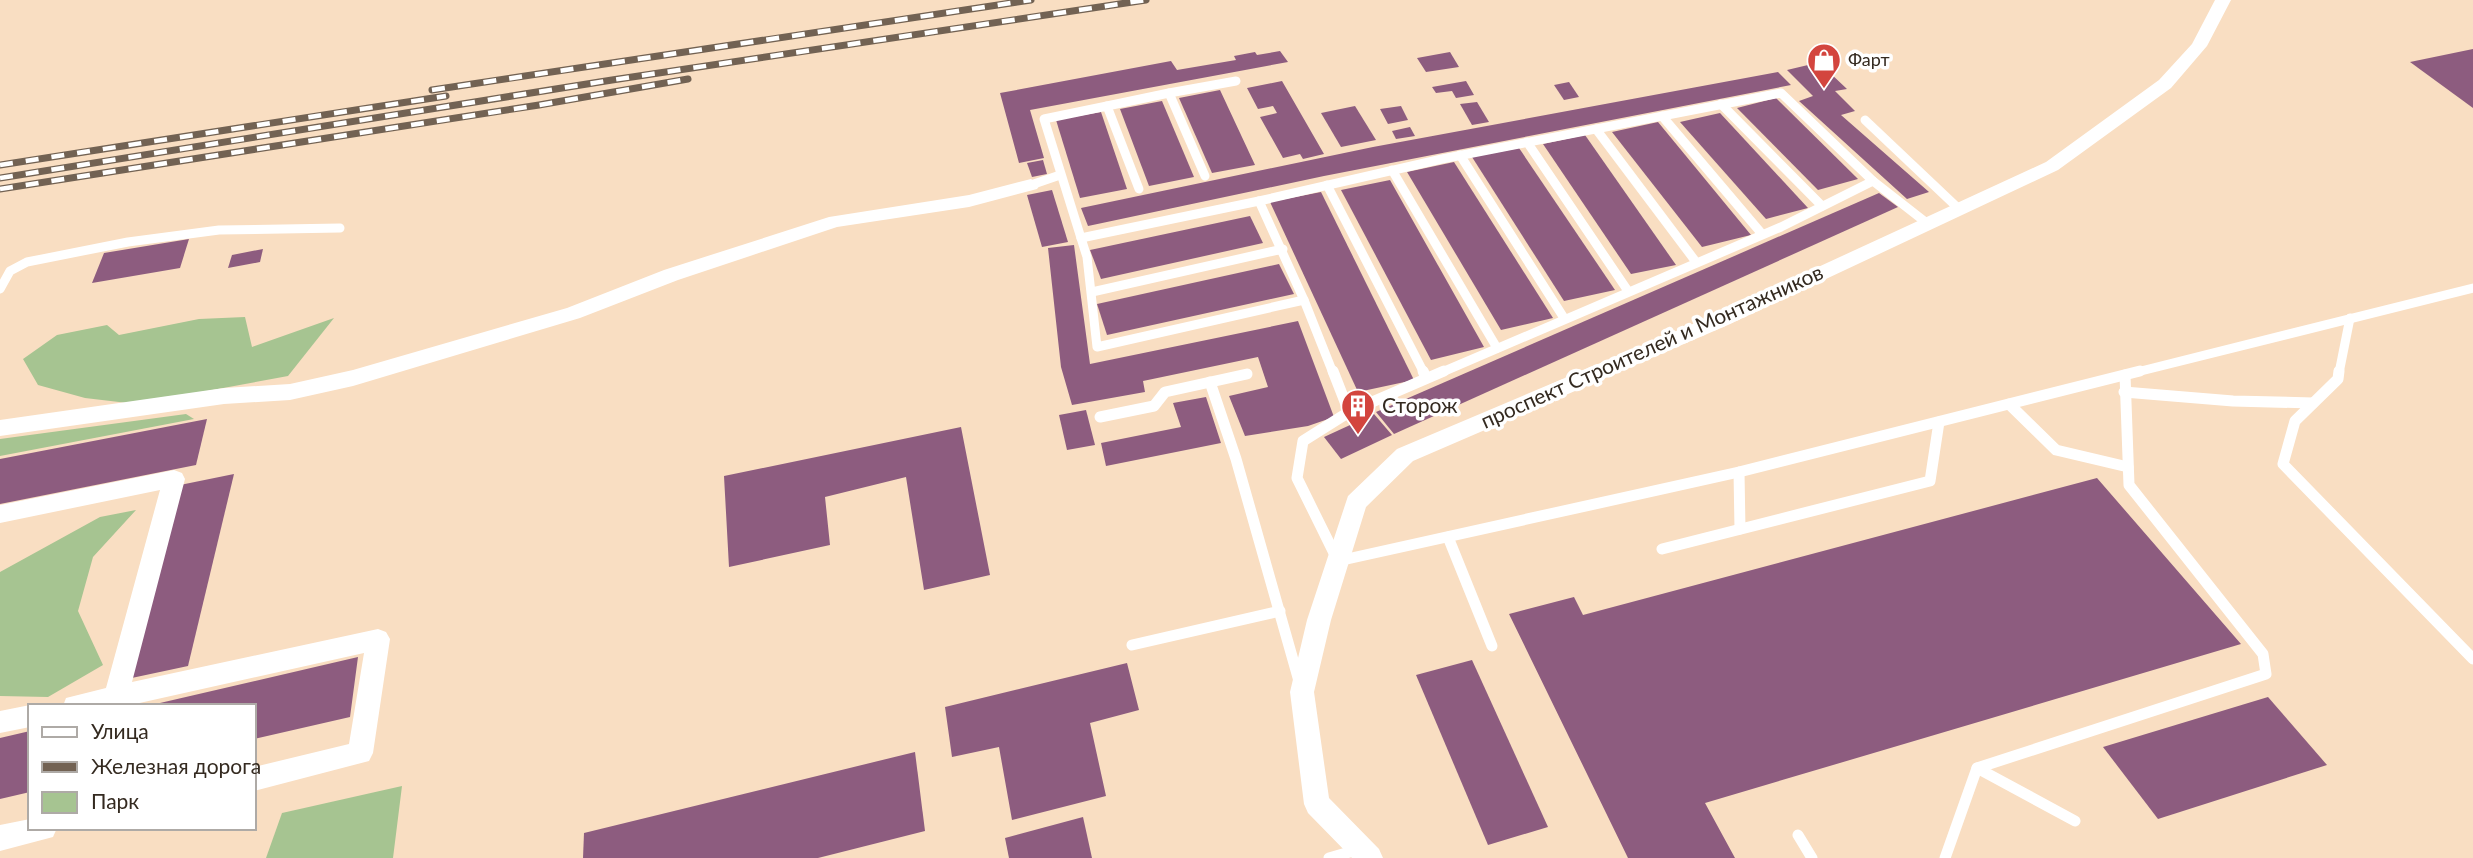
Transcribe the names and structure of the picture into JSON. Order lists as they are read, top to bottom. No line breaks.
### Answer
{"streets":{"street":["проспект Строителей и Монтажников"]},"places":{"shop":["Фарт"],"building":["Сторож"]},"legend":["Улица","Железная дорога","Парк"]}
